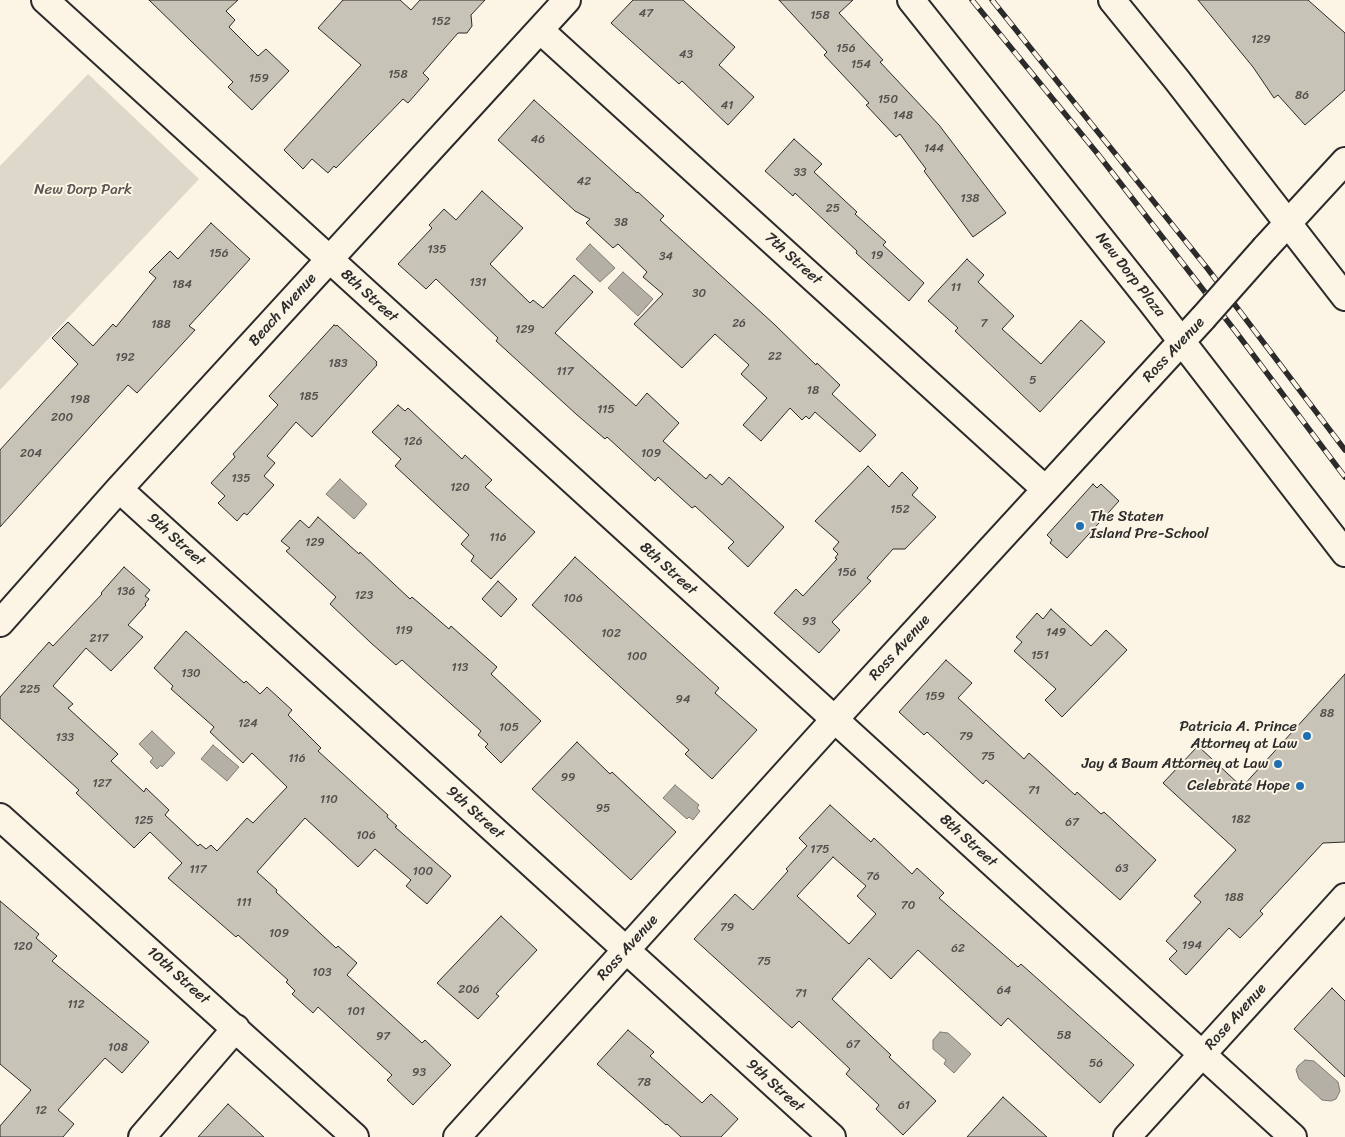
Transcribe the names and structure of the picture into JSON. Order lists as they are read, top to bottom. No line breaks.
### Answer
{"streets":{"street":["7th Street","New Dorp Plaza","8th Street","Beach Avenue","Ross Avenue","9th Street","10th Street","Rose Avenue"]},"crossings":[["7th Street","Beach Avenue"],["7th Street","Ross Avenue"],["New Dorp Plaza","Ross Avenue"],["8th Street","Beach Avenue"],["8th Street","Ross Avenue"],["8th Street","Rose Avenue"],["Beach Avenue","9th Street"],["Ross Avenue","9th Street"]],"parks":["New Dorp Park"],"places":["The Staten Island Pre-School","Patricia A. Prince Attorney at Law","Jay & Baum Attorney at Law","Celebrate Hope"],"house_numbers":["47","158","152","129","156","43","154","158","159","86","150","41","148","46","144","33","42","138","25","38","135","156","19","34","131","184","11","30","26","7","188","129","22","192","183","117","5","18","185","198","115","200","126","204","109","135","120","152","116","129","156","136","123","106","93","119","149","102","217","151","100","113","130","225","159","94","88","124","105","79","133","75","116","99","127","71","110","95","182","125","67","106","175","63","117","100","76","188","111","70","79","109","194","120","62","75","103","206","64","71","112","101","58","97","67","108","56","93","78","61","12"]}
